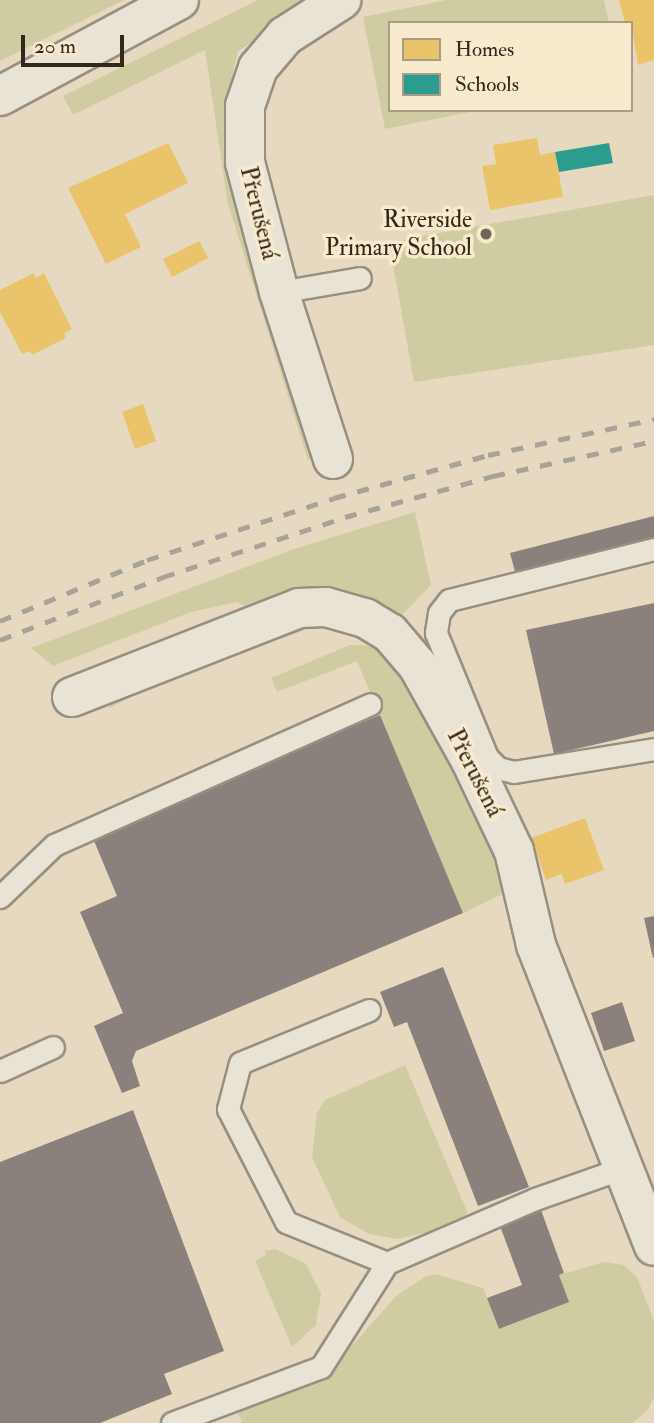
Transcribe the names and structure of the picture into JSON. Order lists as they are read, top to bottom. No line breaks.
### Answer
{"streets":{"street":["Přerušená"]},"places":["Riverside Primary School"],"legend":["Homes","Schools"],"scale_bar":"20 m"}
